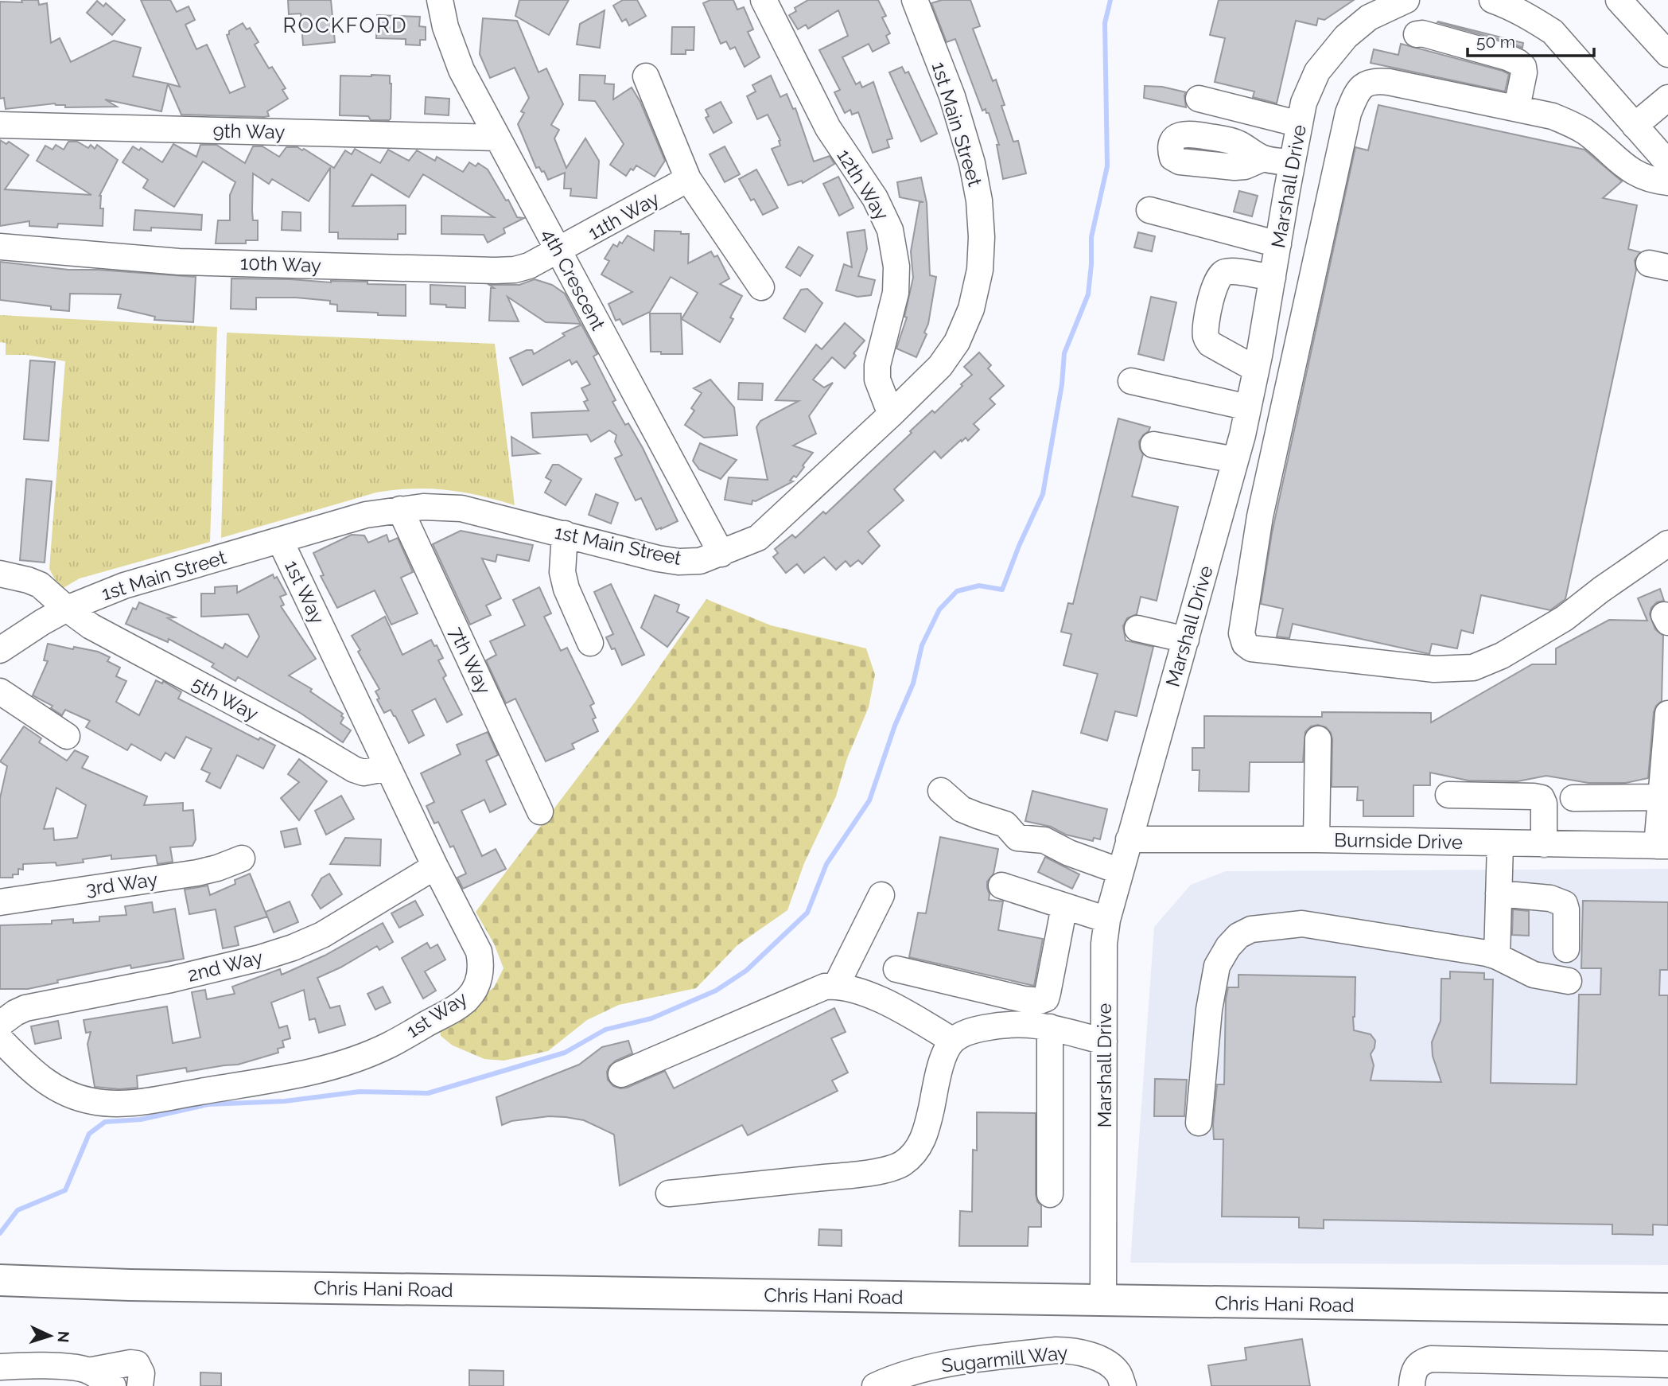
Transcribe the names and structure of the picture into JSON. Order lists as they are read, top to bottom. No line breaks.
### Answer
{"streets":{"main road":["Chris Hani Road"],"street":["1st Main Street","9th Way","12th Way","Marshall Drive","11th Way","10th Way","4th Crescent","1st Way","7th Way","5th Way","Burnside Drive","3rd Way","2nd Way","Sugarmill Way"]},"crossings":[["1st Main Street","12th Way"],["1st Main Street","4th Crescent"],["1st Main Street","1st Way"],["1st Main Street","7th Way"],["1st Main Street","5th Way"],["9th Way","4th Crescent"],["Marshall Drive","Burnside Drive"],["Marshall Drive","Chris Hani Road"],["11th Way","10th Way"],["11th Way","4th Crescent"],["10th Way","4th Crescent"],["1st Way","5th Way"],["1st Way","2nd Way"]],"districts":["ROCKFORD"],"scale_bar":"50 m","north":"right"}
